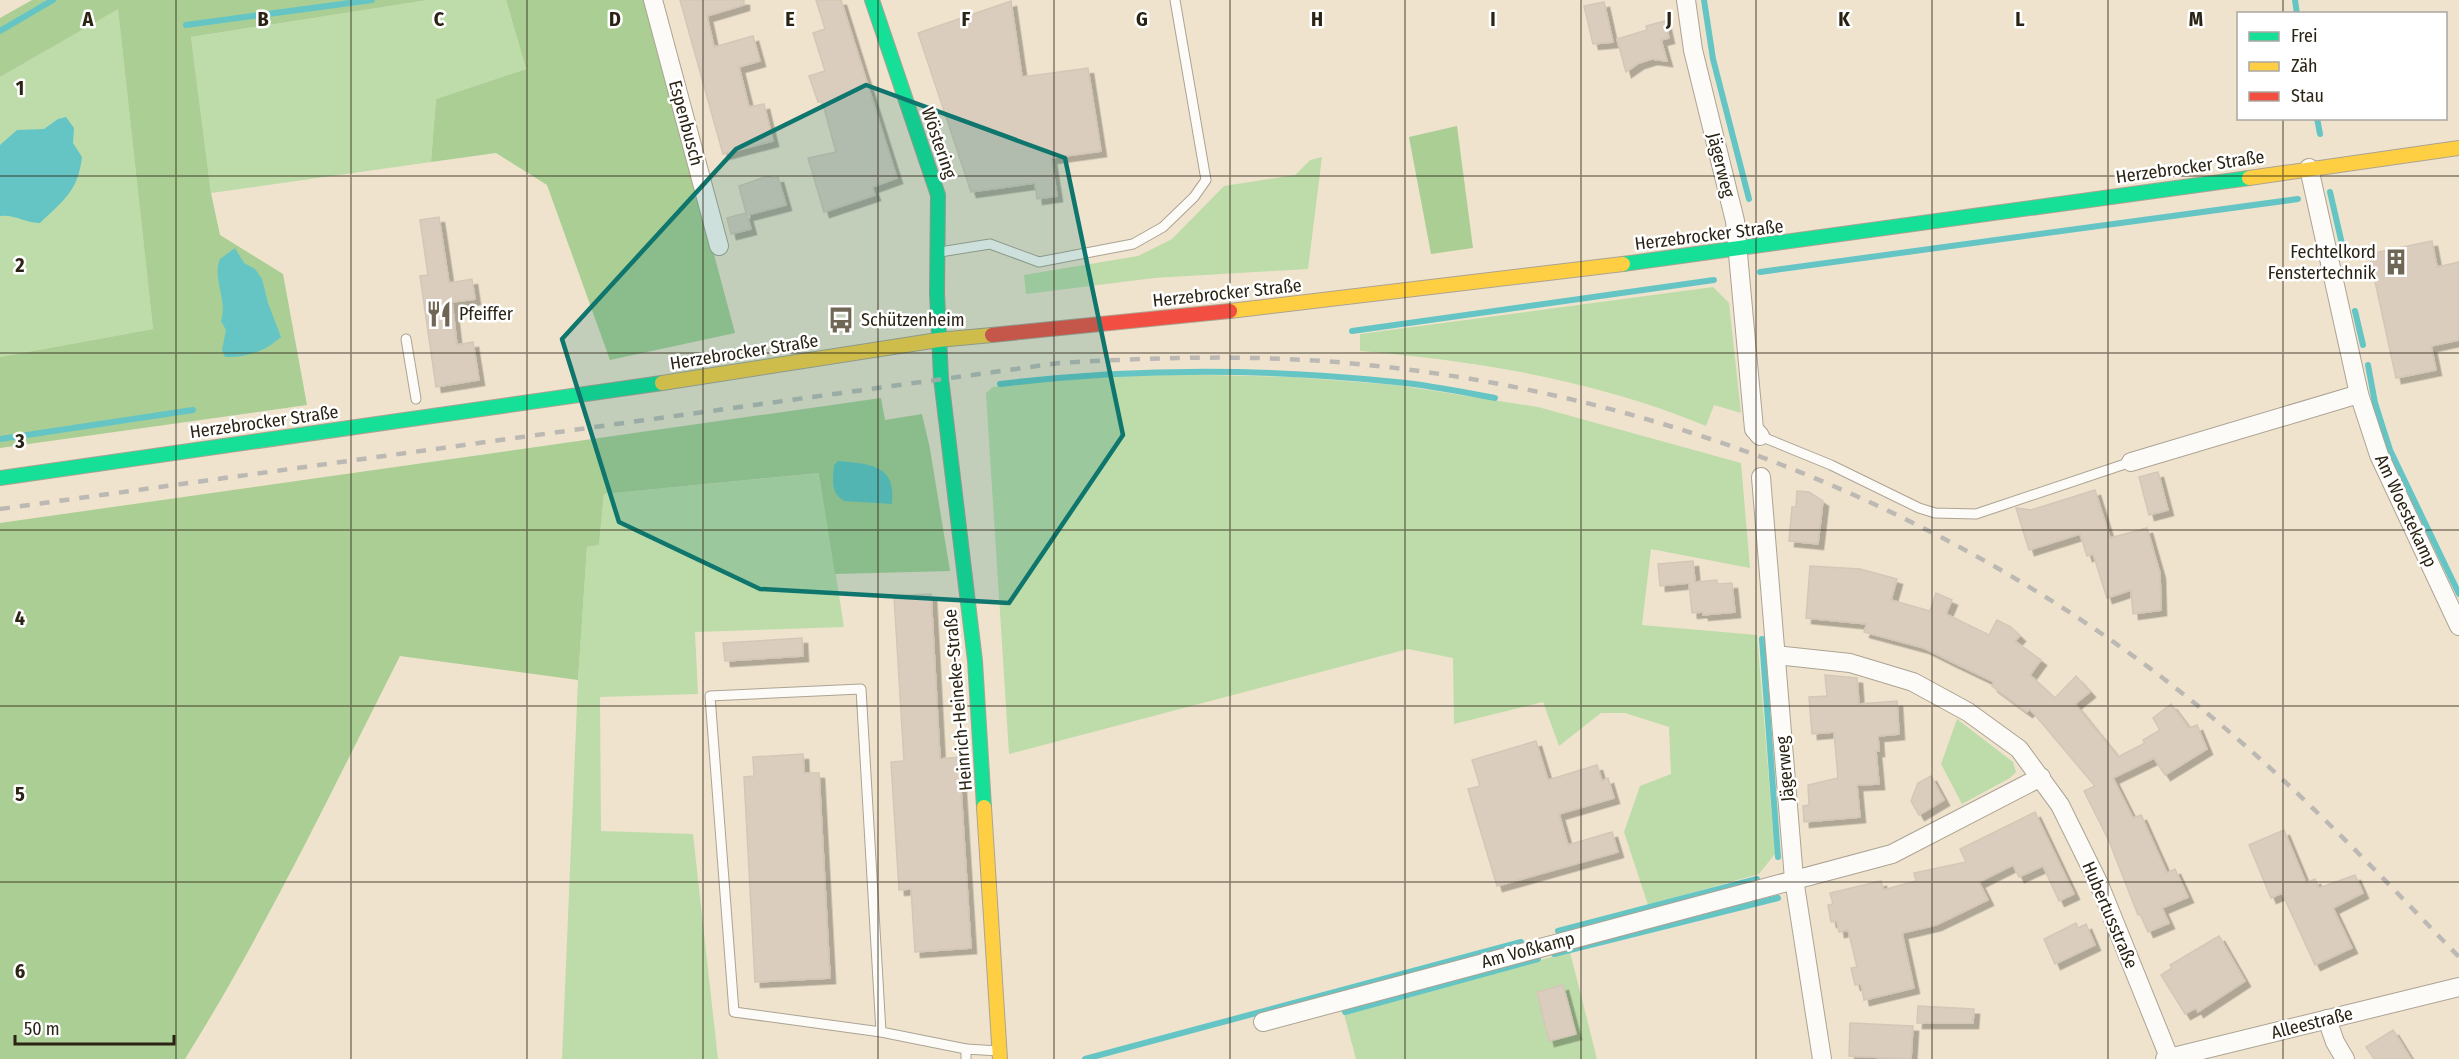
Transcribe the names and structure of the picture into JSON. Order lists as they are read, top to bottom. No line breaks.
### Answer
{"streets":{"main road":["Wöstering","Herzebrocker Straße","Heinrich-Heineke-Straße"],"street":["Espenbusch","Jägerweg","Am Woestekamp","Hubertusstraße","Am Voßkamp","Alleestraße"]},"crossings":[["Wöstering","Herzebrocker Straße"],["Wöstering","Heinrich-Heineke-Straße"],["Jägerweg","Herzebrocker Straße"],["Jägerweg","Hubertusstraße"],["Jägerweg","Am Voßkamp"],["Herzebrocker Straße","Am Woestekamp"],["Herzebrocker Straße","Heinrich-Heineke-Straße"],["Hubertusstraße","Alleestraße"]],"places":{"building":["Fechtelkord Fenstertechnik"],"restaurant":["Pfeiffer"],"bus stop":["Schützenheim"]},"legend":["Frei","Zäh","Stau"],"scale_bar":"50 m","grid":{"columns":["A","B","C","D","E","F","G","H","I","J","K","L","M"],"rows":["1","2","3","4","5","6"]}}
